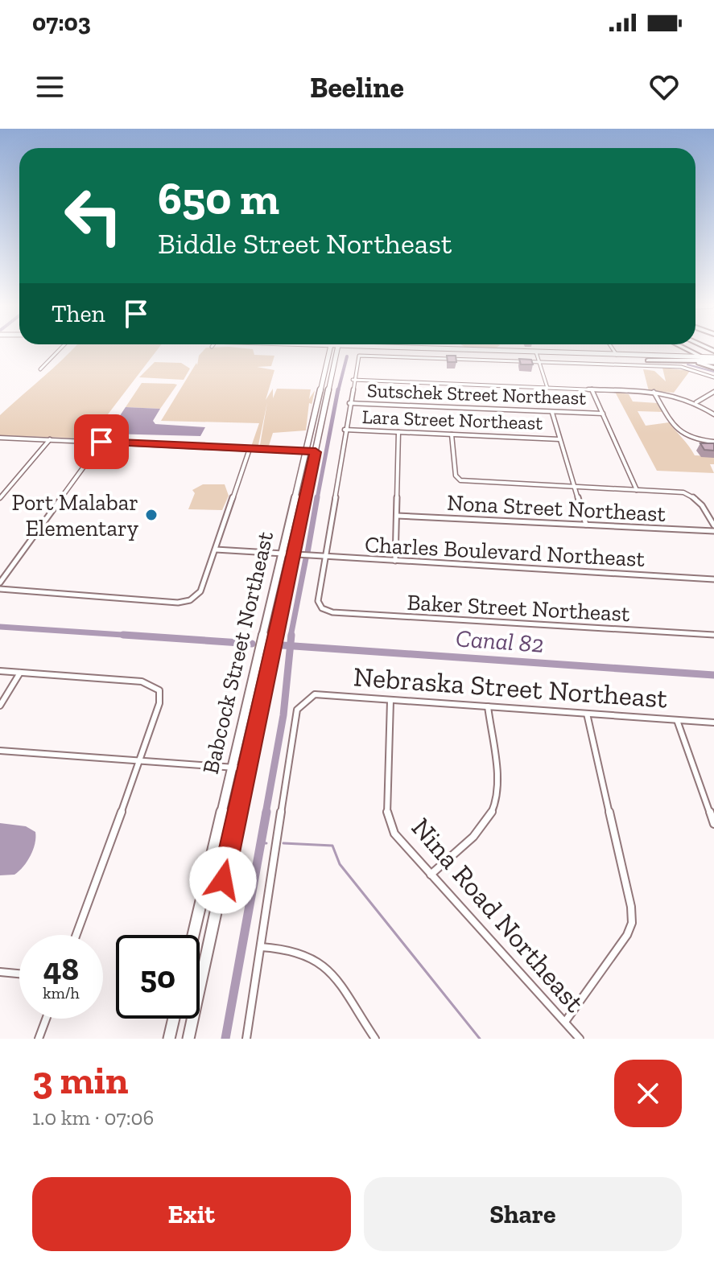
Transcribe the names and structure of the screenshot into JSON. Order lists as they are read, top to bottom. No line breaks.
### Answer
{"streets":{"main road":["Babcock Street Northeast"],"street":["Sutschek Street Northeast","Lara Street Northeast","Nona Street Northeast","Charles Boulevard Northeast","Baker Street Northeast","Nebraska Street Northeast","Nina Road Northeast"]},"crossings":[["Charles Boulevard Northeast","Baker Street Northeast"],["Charles Boulevard Northeast","Babcock Street Northeast"],["Nebraska Street Northeast","Nina Road Northeast"]],"water":["Canal 82"],"places":["Port Malabar Elementary"],"page":{"status":"07:03","header":"Beeline","turn":["650 m","Biddle Street Northeast"],"then":"Then","speed":"48 km/h","limit":"50","heading":["3 min","1.0 km · 07:06"],"buttons":["Exit","Share"]}}
